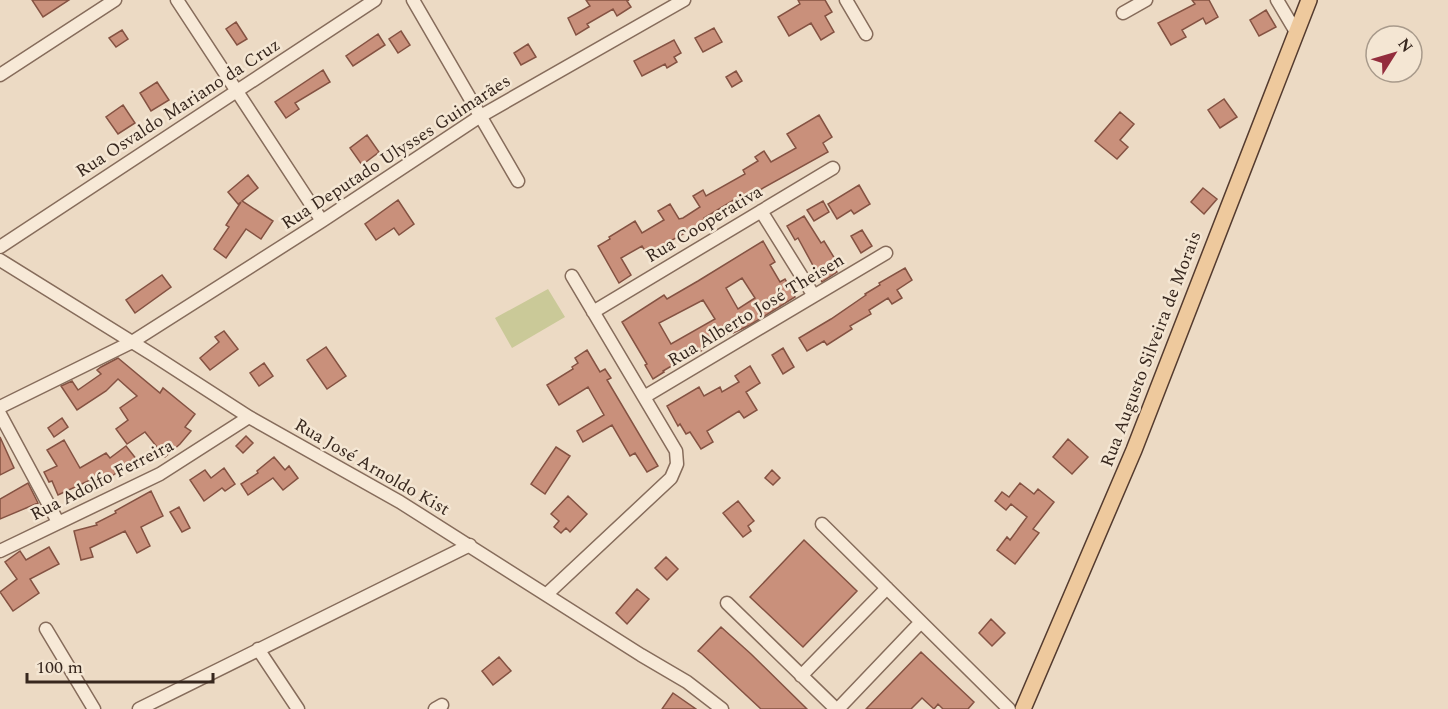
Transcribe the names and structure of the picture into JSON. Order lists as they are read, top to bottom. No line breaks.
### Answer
{"streets":{"main road":["Rua Augusto Silveira de Morais"],"street":["Rua Osvaldo Mariano da Cruz","Rua Deputado Ulysses Guimarães","Rua Cooperativa","Rua Alberto José Theisen","Rua José Arnoldo Kist","Rua Adolfo Ferreira"]},"crossings":[["Rua Deputado Ulysses Guimarães","Rua José Arnoldo Kist"],["Rua José Arnoldo Kist","Rua Adolfo Ferreira"]],"scale_bar":"100 m","north":"top right"}
